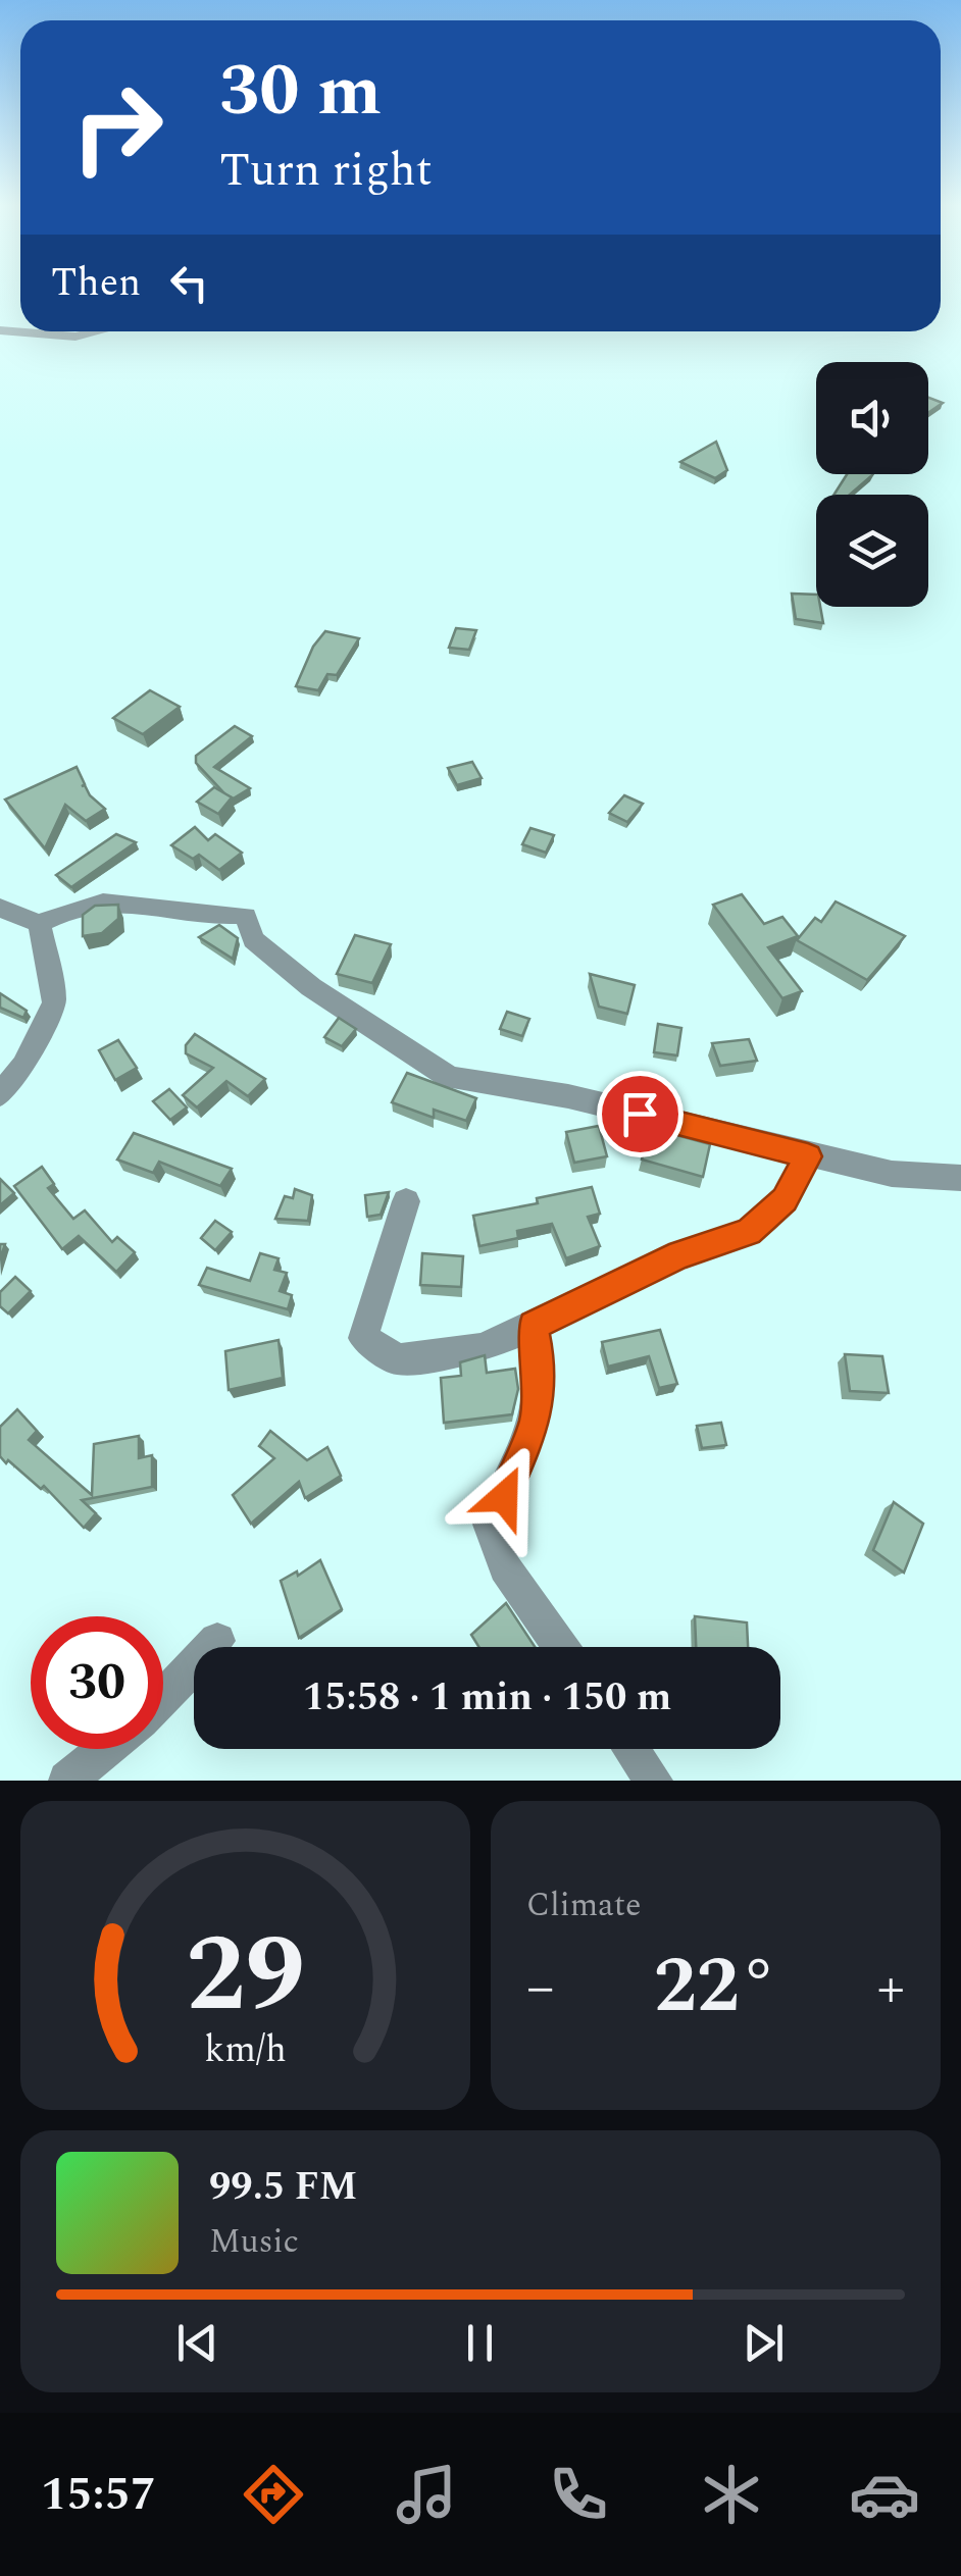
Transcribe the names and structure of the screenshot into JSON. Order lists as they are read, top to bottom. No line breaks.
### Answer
{"page":{"turn":["30 m","Turn right"],"then":"Then","limit":"30","trip":"15:58 · 1 min · 150 m","tile":"Climate","heat":["−","22°","+"],"song":["99.5 FM","Music"],"tabs":"15:57","gauge":["29","km/h"]}}
